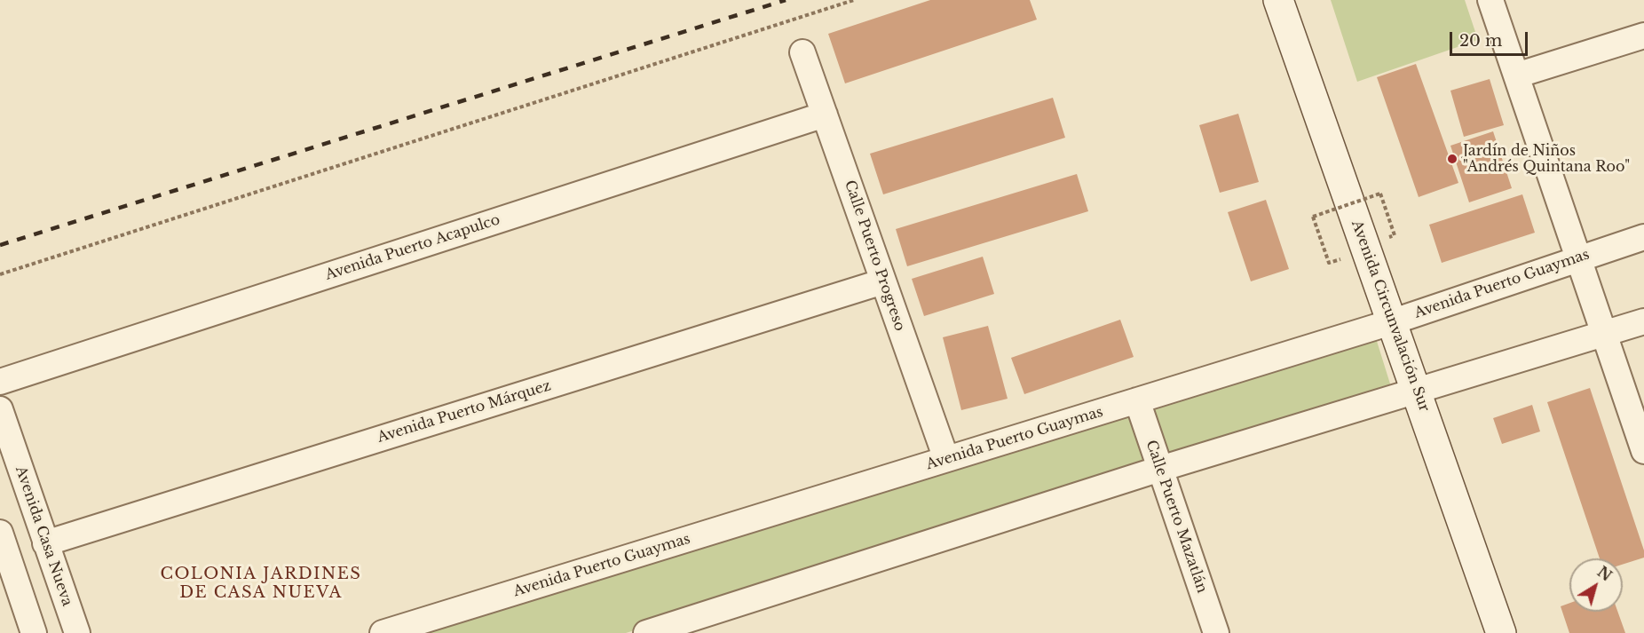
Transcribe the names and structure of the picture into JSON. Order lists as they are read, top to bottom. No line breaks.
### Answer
{"streets":{"street":["Avenida Puerto Acapulco","Calle Puerto Progreso","Avenida Puerto Guaymas","Avenida Circunvalación Sur","Avenida Puerto Márquez","Calle Puerto Mazatlán","Avenida Casa Nueva"]},"crossings":[["Avenida Puerto Acapulco","Calle Puerto Progreso"],["Calle Puerto Progreso","Avenida Puerto Guaymas"],["Calle Puerto Progreso","Avenida Puerto Márquez"],["Avenida Puerto Guaymas","Avenida Circunvalación Sur"],["Avenida Puerto Guaymas","Calle Puerto Mazatlán"],["Avenida Puerto Márquez","Avenida Casa Nueva"]],"districts":["COLONIA JARDINES DE CASA NUEVA"],"places":["Jardín de Niños \"Andrés Quintana Roo\""],"scale_bar":"20 m","north":"top right"}
